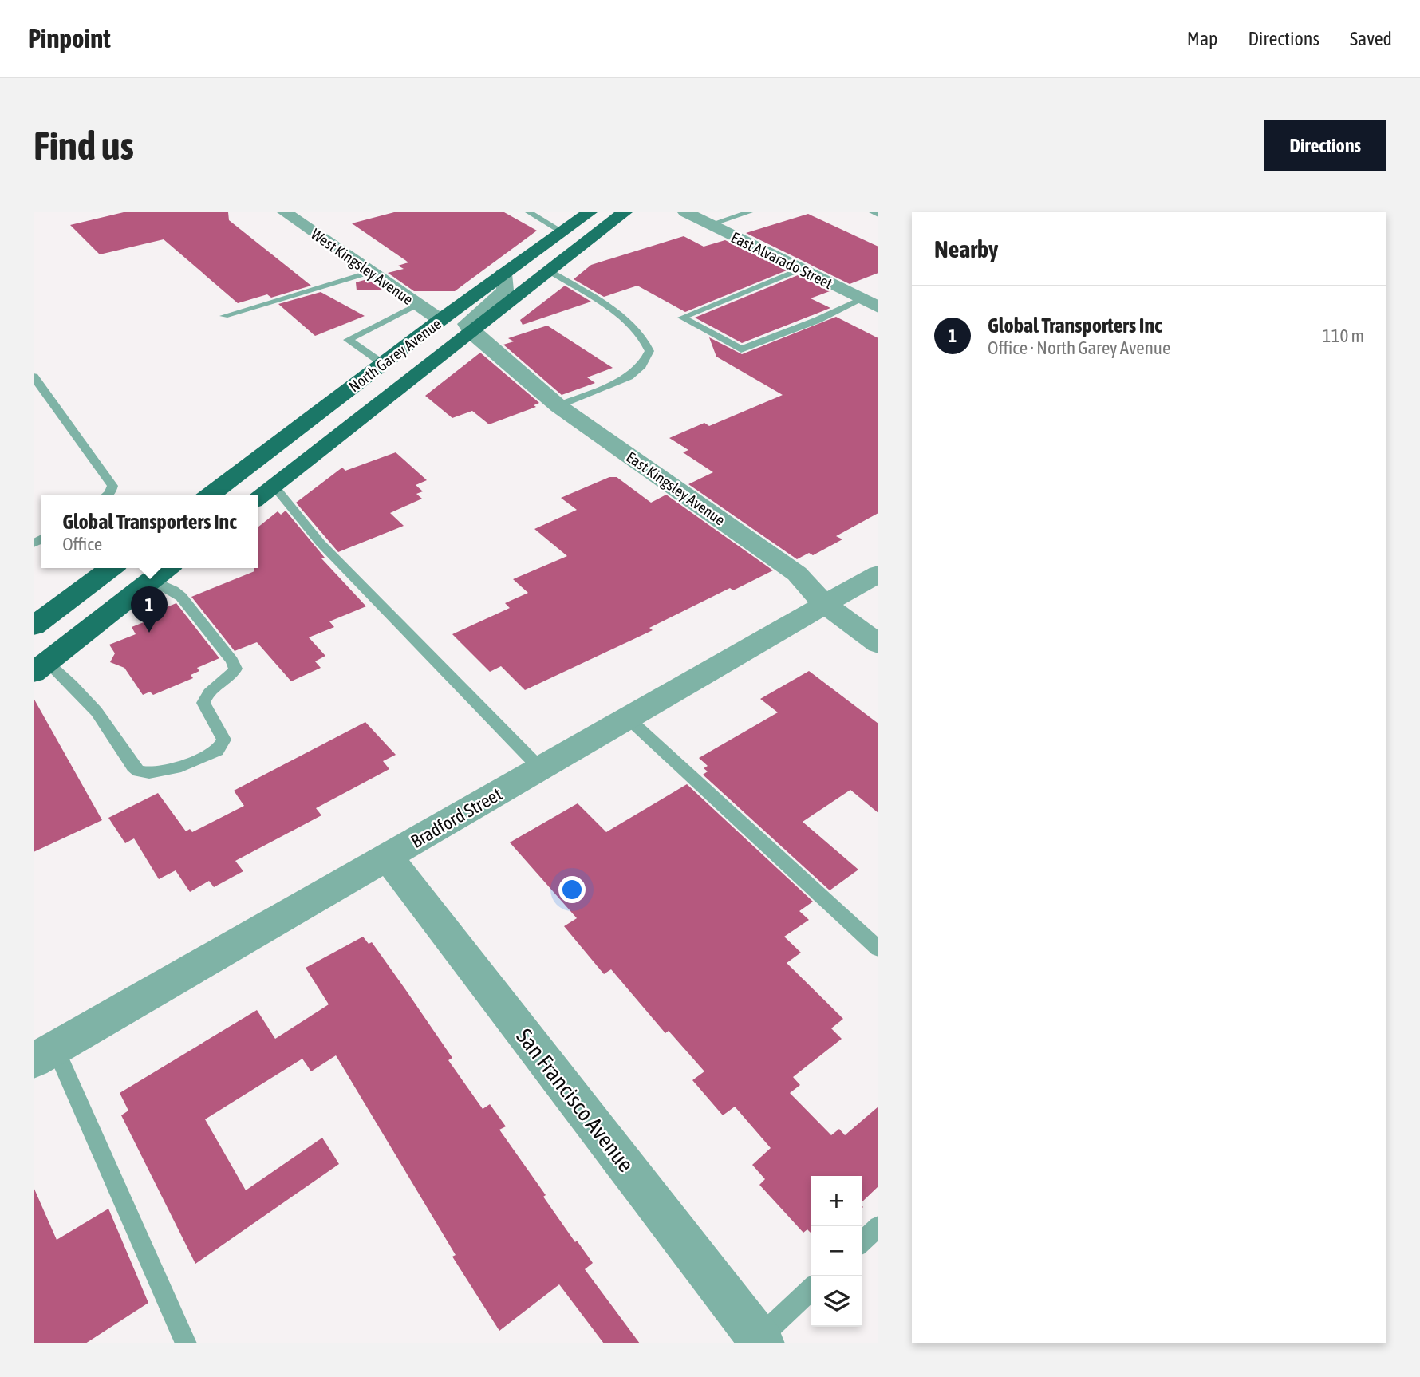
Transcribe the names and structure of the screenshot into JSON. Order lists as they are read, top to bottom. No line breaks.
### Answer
{"streets":{"main road":["North Garey Avenue"],"street":["East Alvarado Street","West Kingsley Avenue","East Kingsley Avenue","Bradford Street","San Francisco Avenue"]},"crossings":[["West Kingsley Avenue","North Garey Avenue"],["North Garey Avenue","East Kingsley Avenue"],["East Kingsley Avenue","Bradford Street"],["Bradford Street","San Francisco Avenue"]],"page":{"header":"Pinpoint","nav":["Map","Directions","Saved"],"buttons":"Directions","title":"Find us","heading":"Nearby","list":[{"mark":"1","name":"Global Transporters Inc","note":"Office · North Garey Avenue","value":"110 m"}],"popup":["Global Transporters Inc","Office"],"pins":"1","map_buttons":["+","−"]}}
